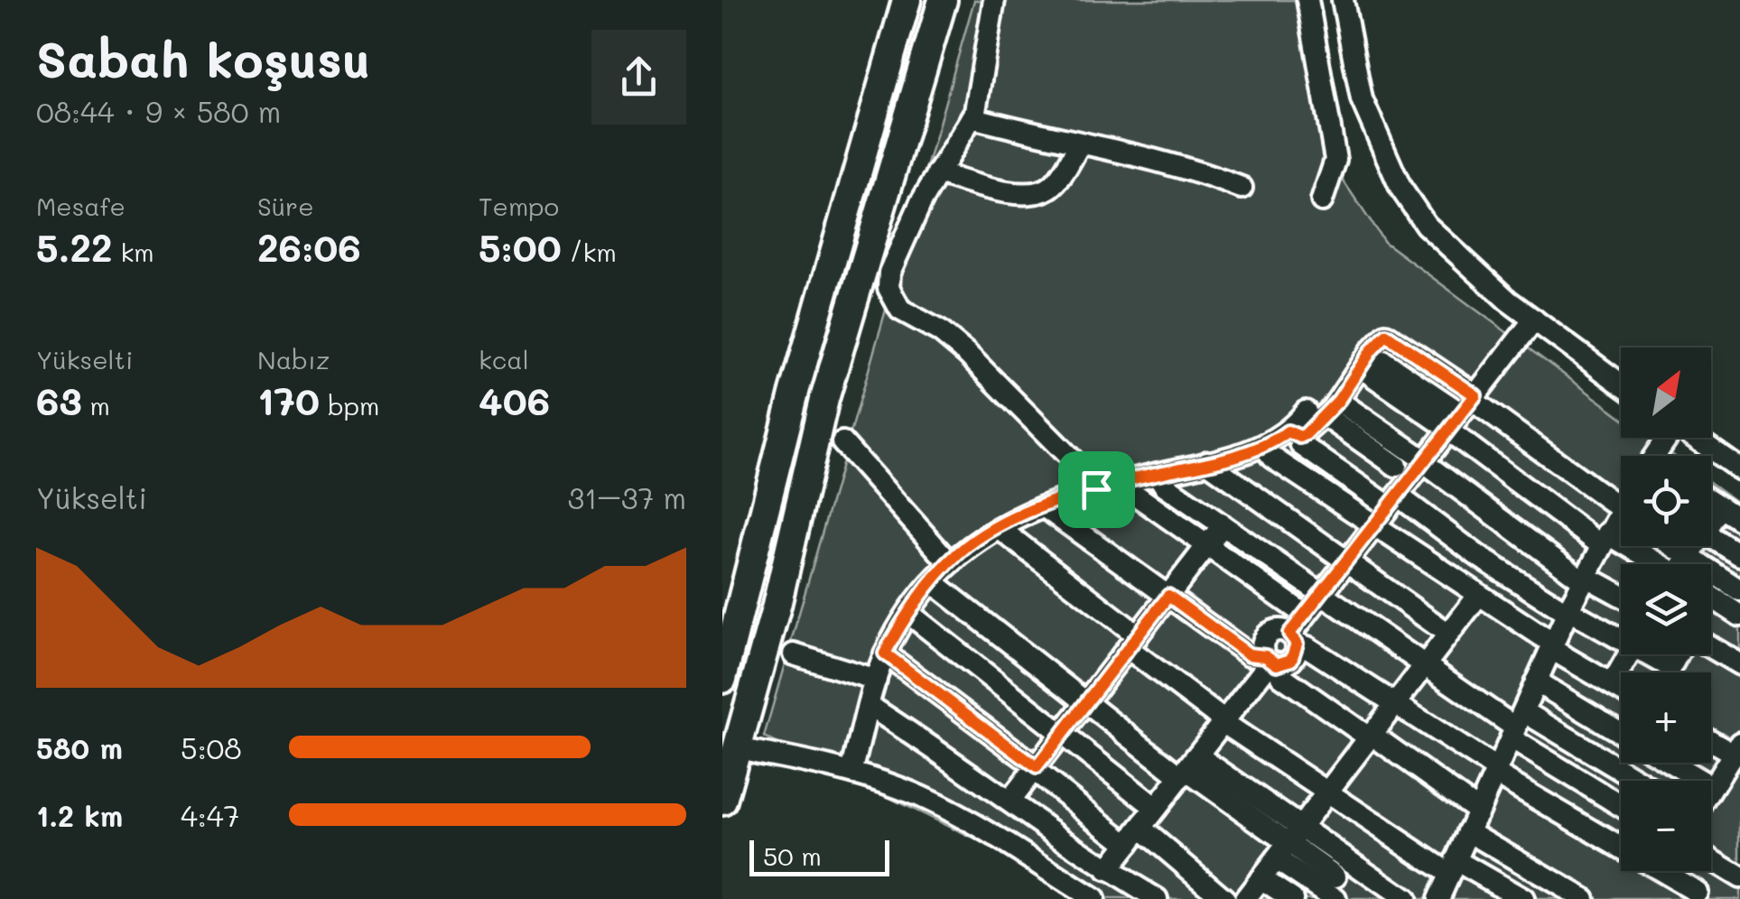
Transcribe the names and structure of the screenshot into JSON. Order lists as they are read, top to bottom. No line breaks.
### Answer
{"scale_bar":"50 m","north":"top right","page":{"heading":["Sabah koşusu","08:44 · 9 × 580 m"],"stats":[["Mesafe","5.22 km"],["Süre","26:06"],["Tempo","5:00 /km"],["Yükselti","63 m"],["Nabız","170 bpm"],["kcal","406"]],"map_buttons":["+","−"],"chart":["Yükselti","31–37 m"],"list":[{"name":"580 m","note":"5:08"},{"name":"1.2 km","note":"4:47"}],"scale":"50 m"}}
